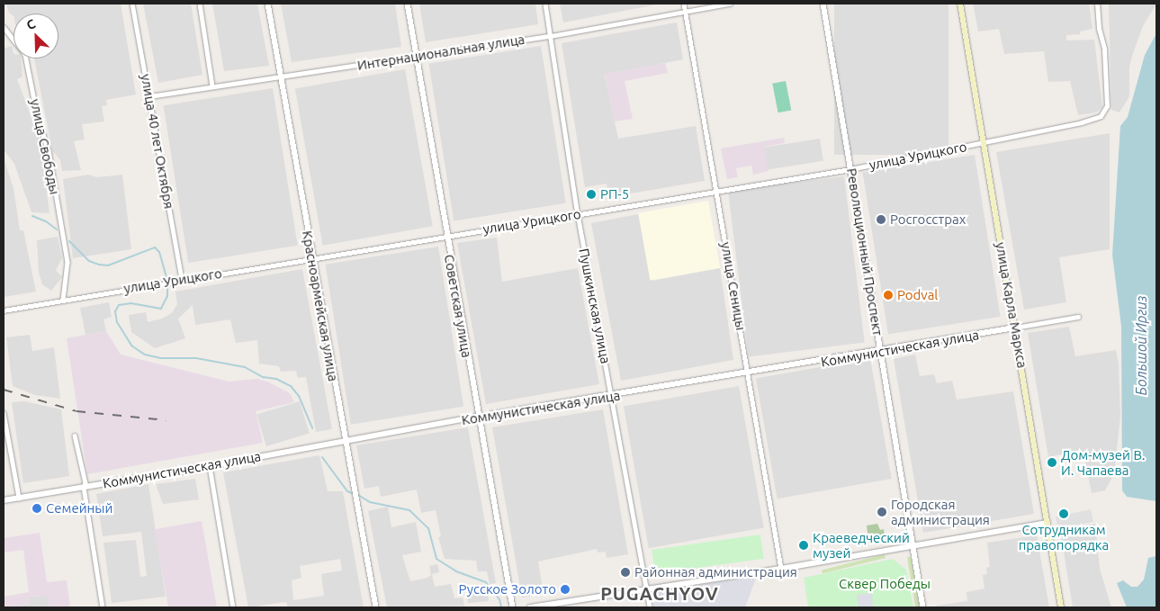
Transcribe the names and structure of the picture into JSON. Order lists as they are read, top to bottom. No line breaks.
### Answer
{"streets":{"main road":["улица Карла Маркса"],"street":["Интернациональная улица","улица 40 лет Октября","улица Свободы","улица Урицкого","Революционный Проспект","улица Сеницы","Красноармейская улица","Советская улица","Пушкинская улица","Коммунистическая улица"]},"crossings":[["Интернациональная улица","улица 40 лет Октября"],["Интернациональная улица","улица Сеницы"],["Интернациональная улица","Красноармейская улица"],["Интернациональная улица","Советская улица"],["Интернациональная улица","Пушкинская улица"],["улица 40 лет Октября","улица Урицкого"],["улица Свободы","улица Урицкого"],["улица Урицкого","Революционный Проспект"],["улица Урицкого","улица Сеницы"],["улица Урицкого","улица Карла Маркса"],["улица Урицкого","Красноармейская улица"],["улица Урицкого","Советская улица"],["улица Урицкого","Пушкинская улица"],["Революционный Проспект","Коммунистическая улица"],["улица Сеницы","Коммунистическая улица"],["улица Карла Маркса","Коммунистическая улица"],["Красноармейская улица","Коммунистическая улица"],["Советская улица","Коммунистическая улица"],["Пушкинская улица","Коммунистическая улица"]],"districts":["PUGACHYOV"],"water":["Большой Иргиз"],"parks":["Сквер Победы"],"places":["РП-5","Росгосстрах","Podval","Дом-музей В. И. Чапаева","Семейный","Городская администрация","Сотрудникам правопорядка","Краеведческий музей","Районная администрация","Русское Золото"],"north":"top left"}
